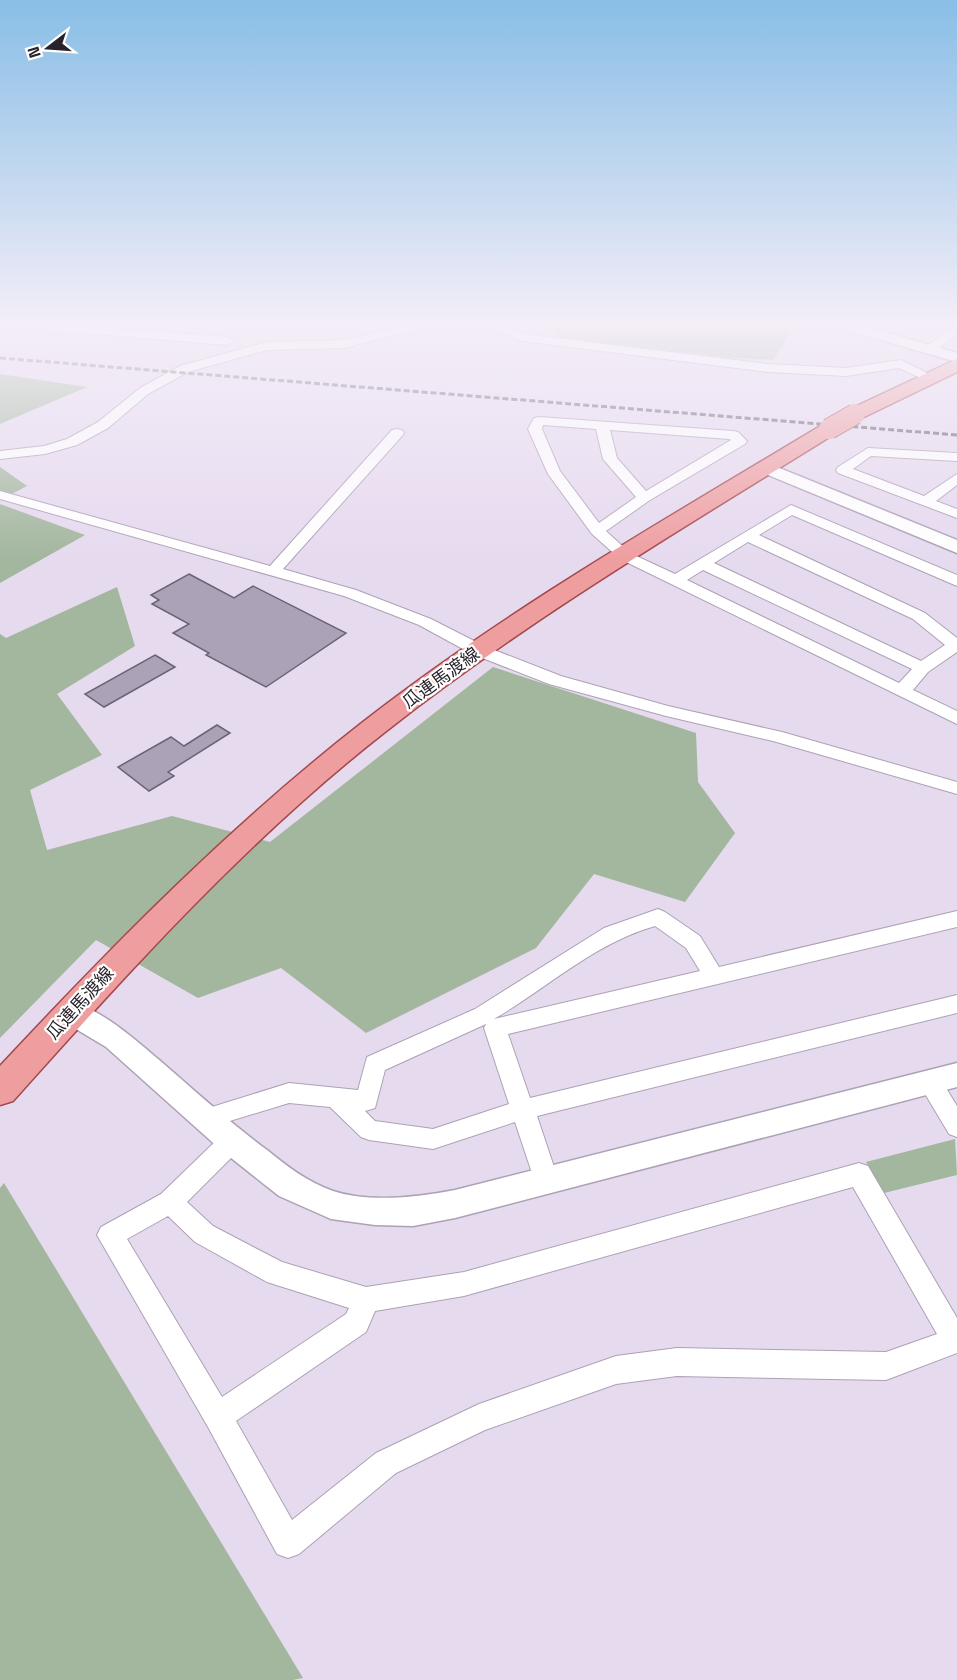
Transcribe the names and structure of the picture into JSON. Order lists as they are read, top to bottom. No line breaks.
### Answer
{"streets":{"main road":["瓜連馬渡線"]},"north":"left"}
